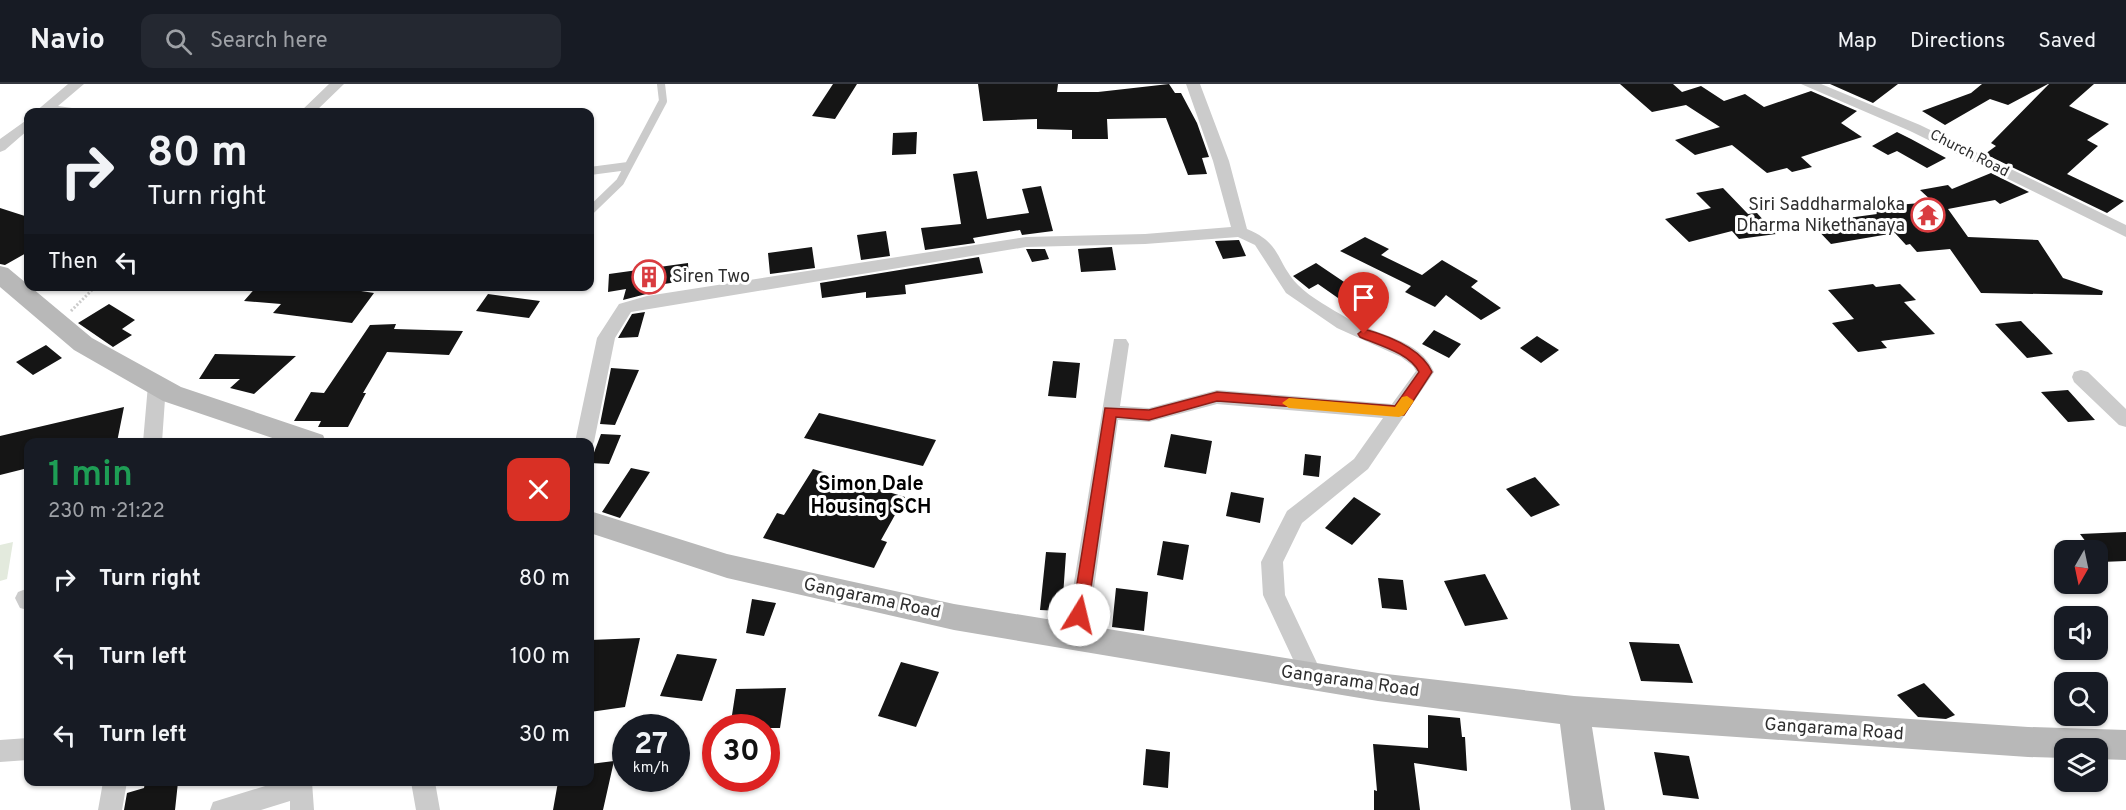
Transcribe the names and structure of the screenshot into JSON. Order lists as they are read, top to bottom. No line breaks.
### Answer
{"streets":{"street":["Church Road","Gangarama Road"]},"districts":["Simon Dale Housing SCH"],"places":{"temple":["Siri Saddharmaloka Dharma Nikethanaya"],"building":["Siren Two"]},"north":"bottom","page":{"header":"Navio","search":"Search here","nav":["Map","Directions","Saved"],"turn":["80 m","Turn right"],"then":"Then","heading":["1 min","230 m · 21:22"],"list":[{"name":"Turn right","value":"80 m"},{"name":"Turn left","value":"100 m"},{"name":"Turn left","value":"30 m"}],"speed":"27 km/h","limit":"30"}}
